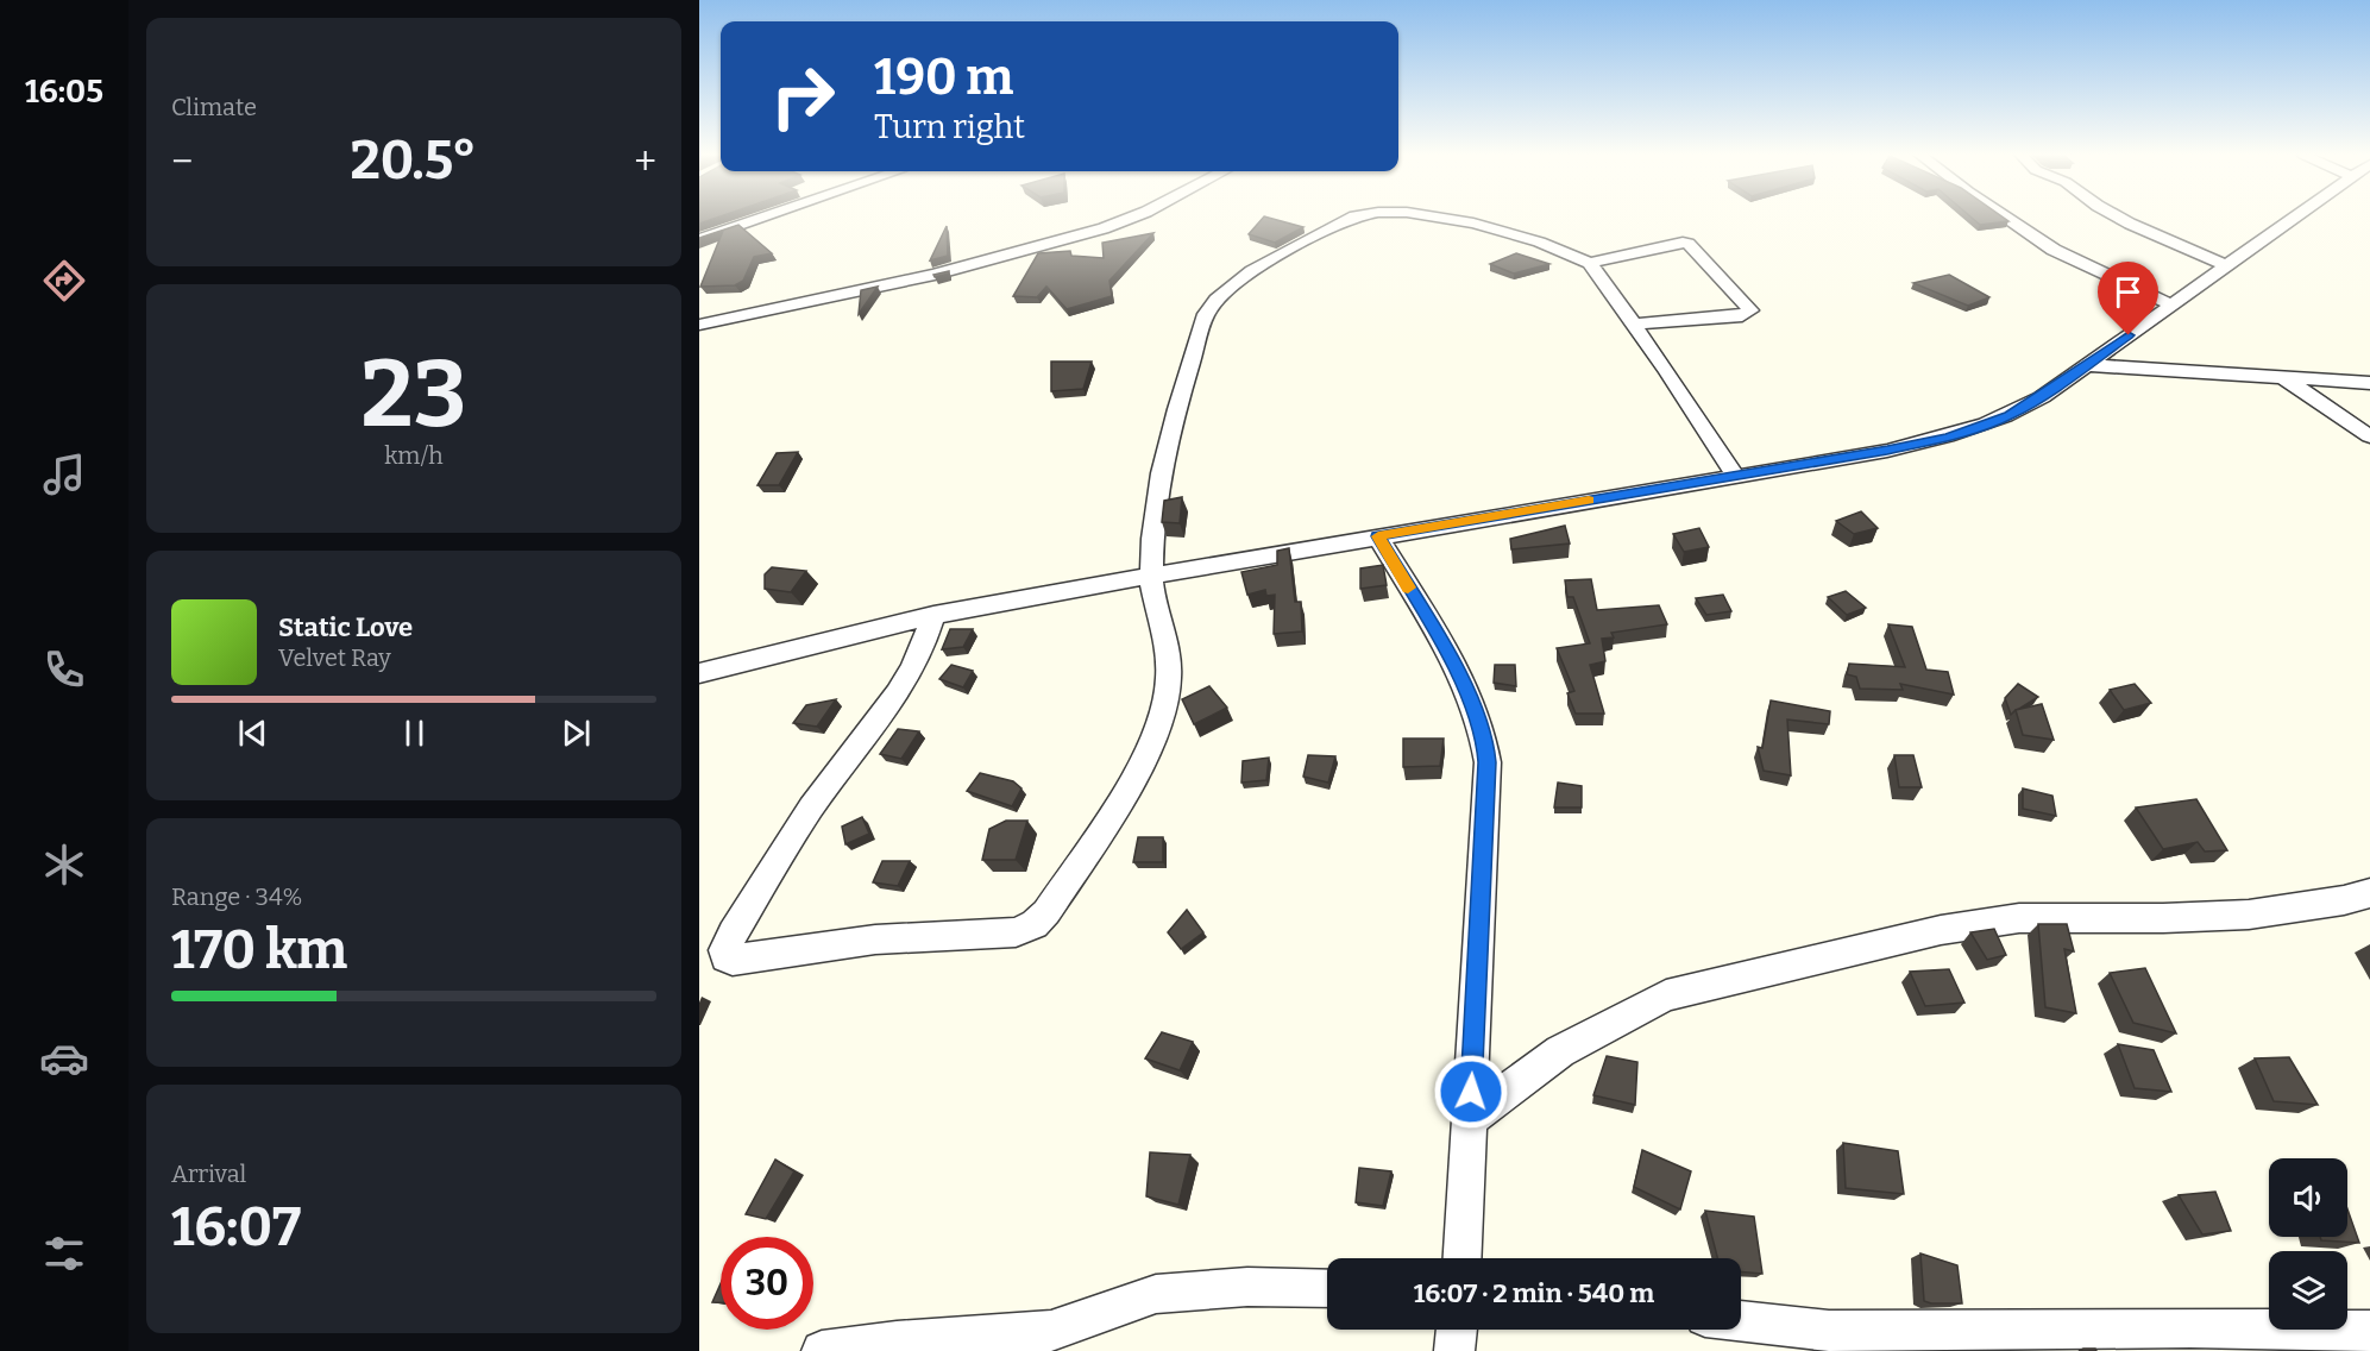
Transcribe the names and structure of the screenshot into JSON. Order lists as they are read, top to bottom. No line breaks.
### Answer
{"page":{"tabs":"16:05","tile":["Climate",["23","km/h"],["Range · 34%","170 km"],["Arrival","16:07"]],"turn":["190 m","Turn right"],"heat":["−","20.5°","+"],"song":["Static Love","Velvet Ray"],"limit":"30","trip":"16:07 · 2 min · 540 m"}}
